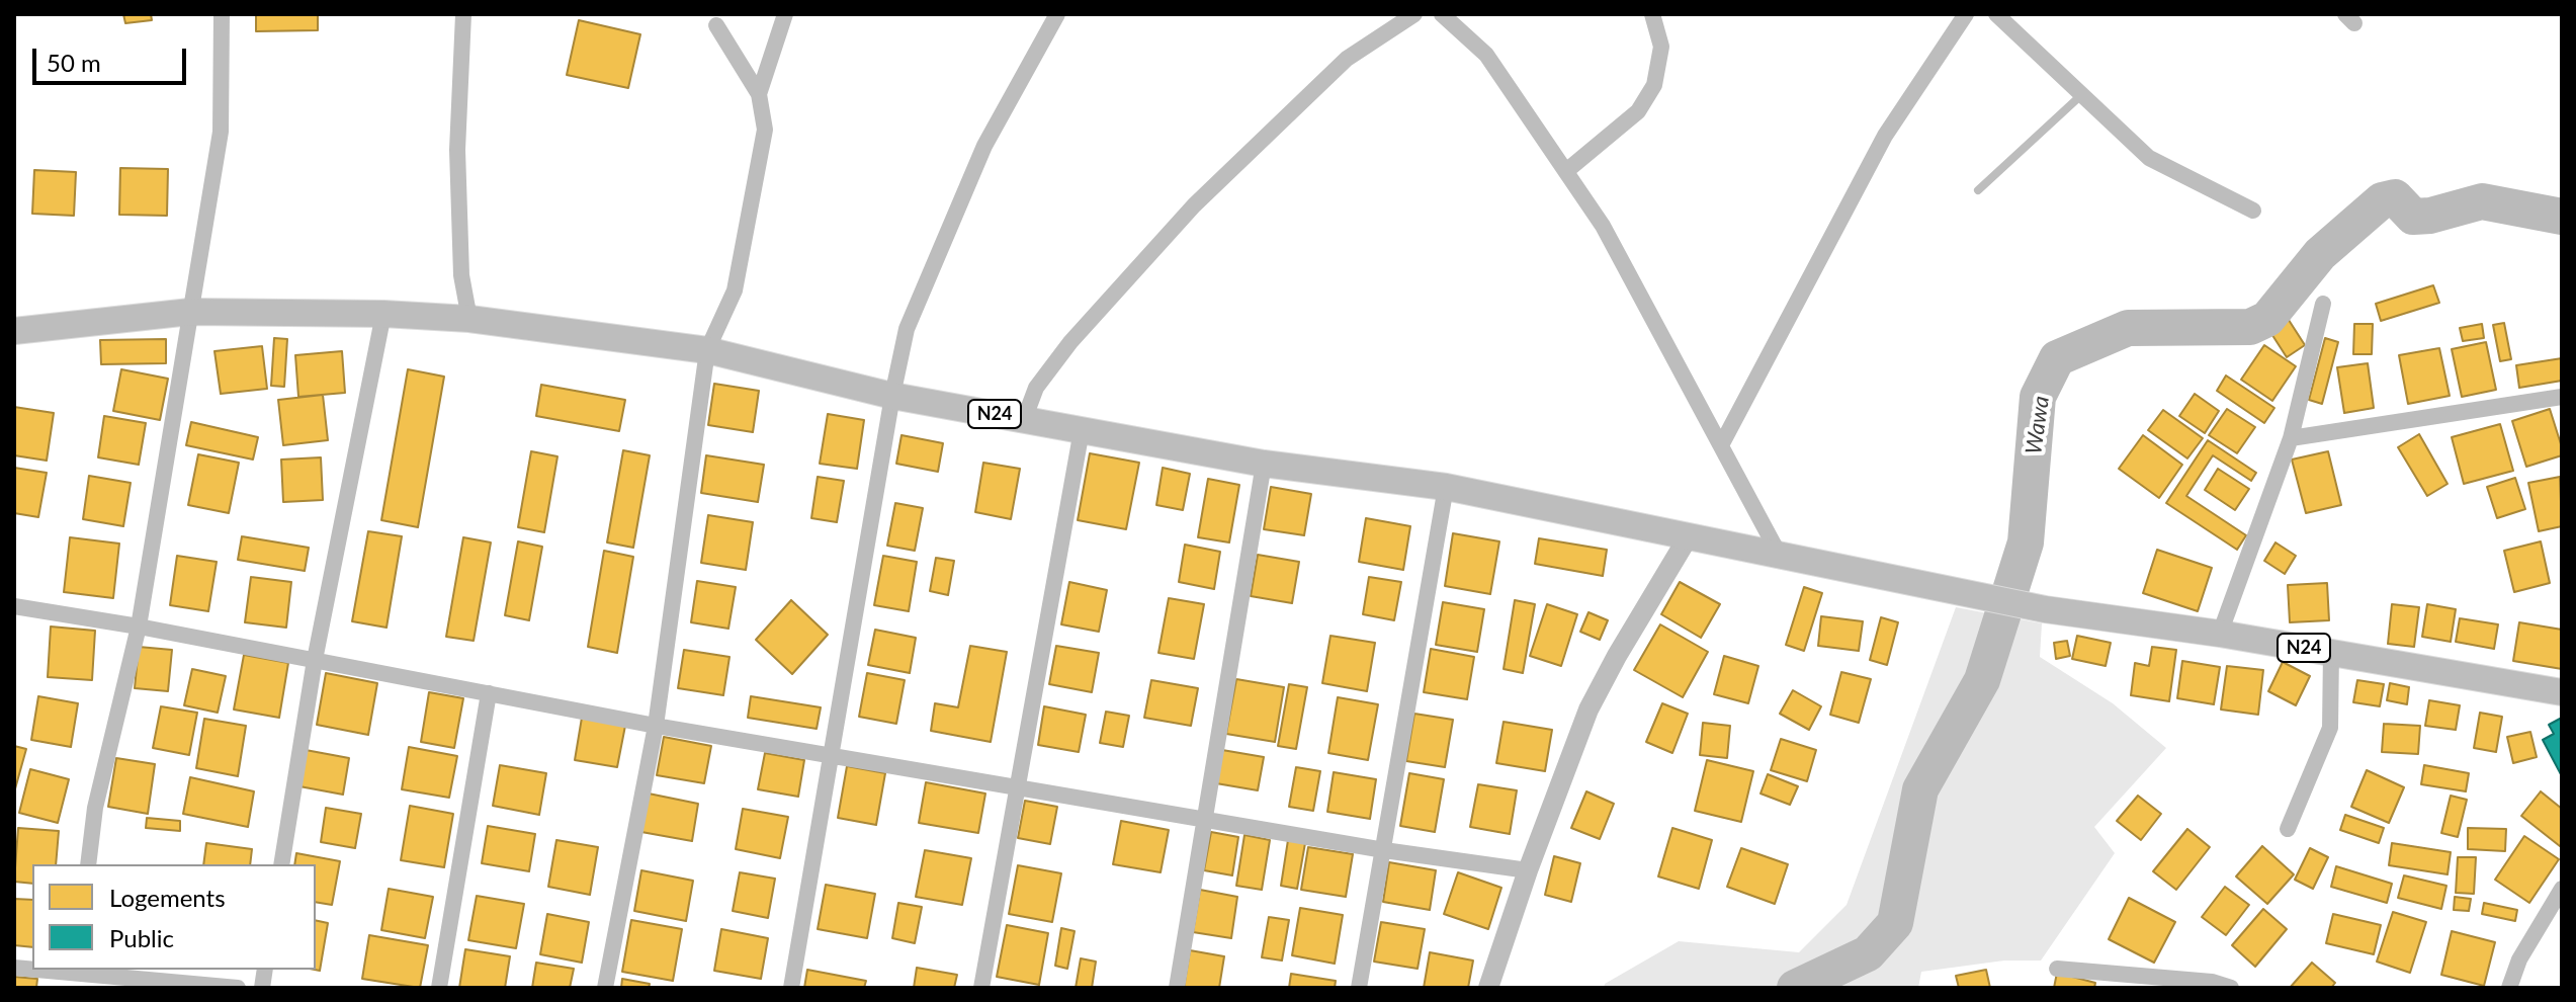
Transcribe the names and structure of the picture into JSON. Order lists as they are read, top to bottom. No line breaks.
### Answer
{"streets":{"main road":["N24"]},"water":["Wawa"],"legend":["Logements","Public"],"scale_bar":"50 m"}
